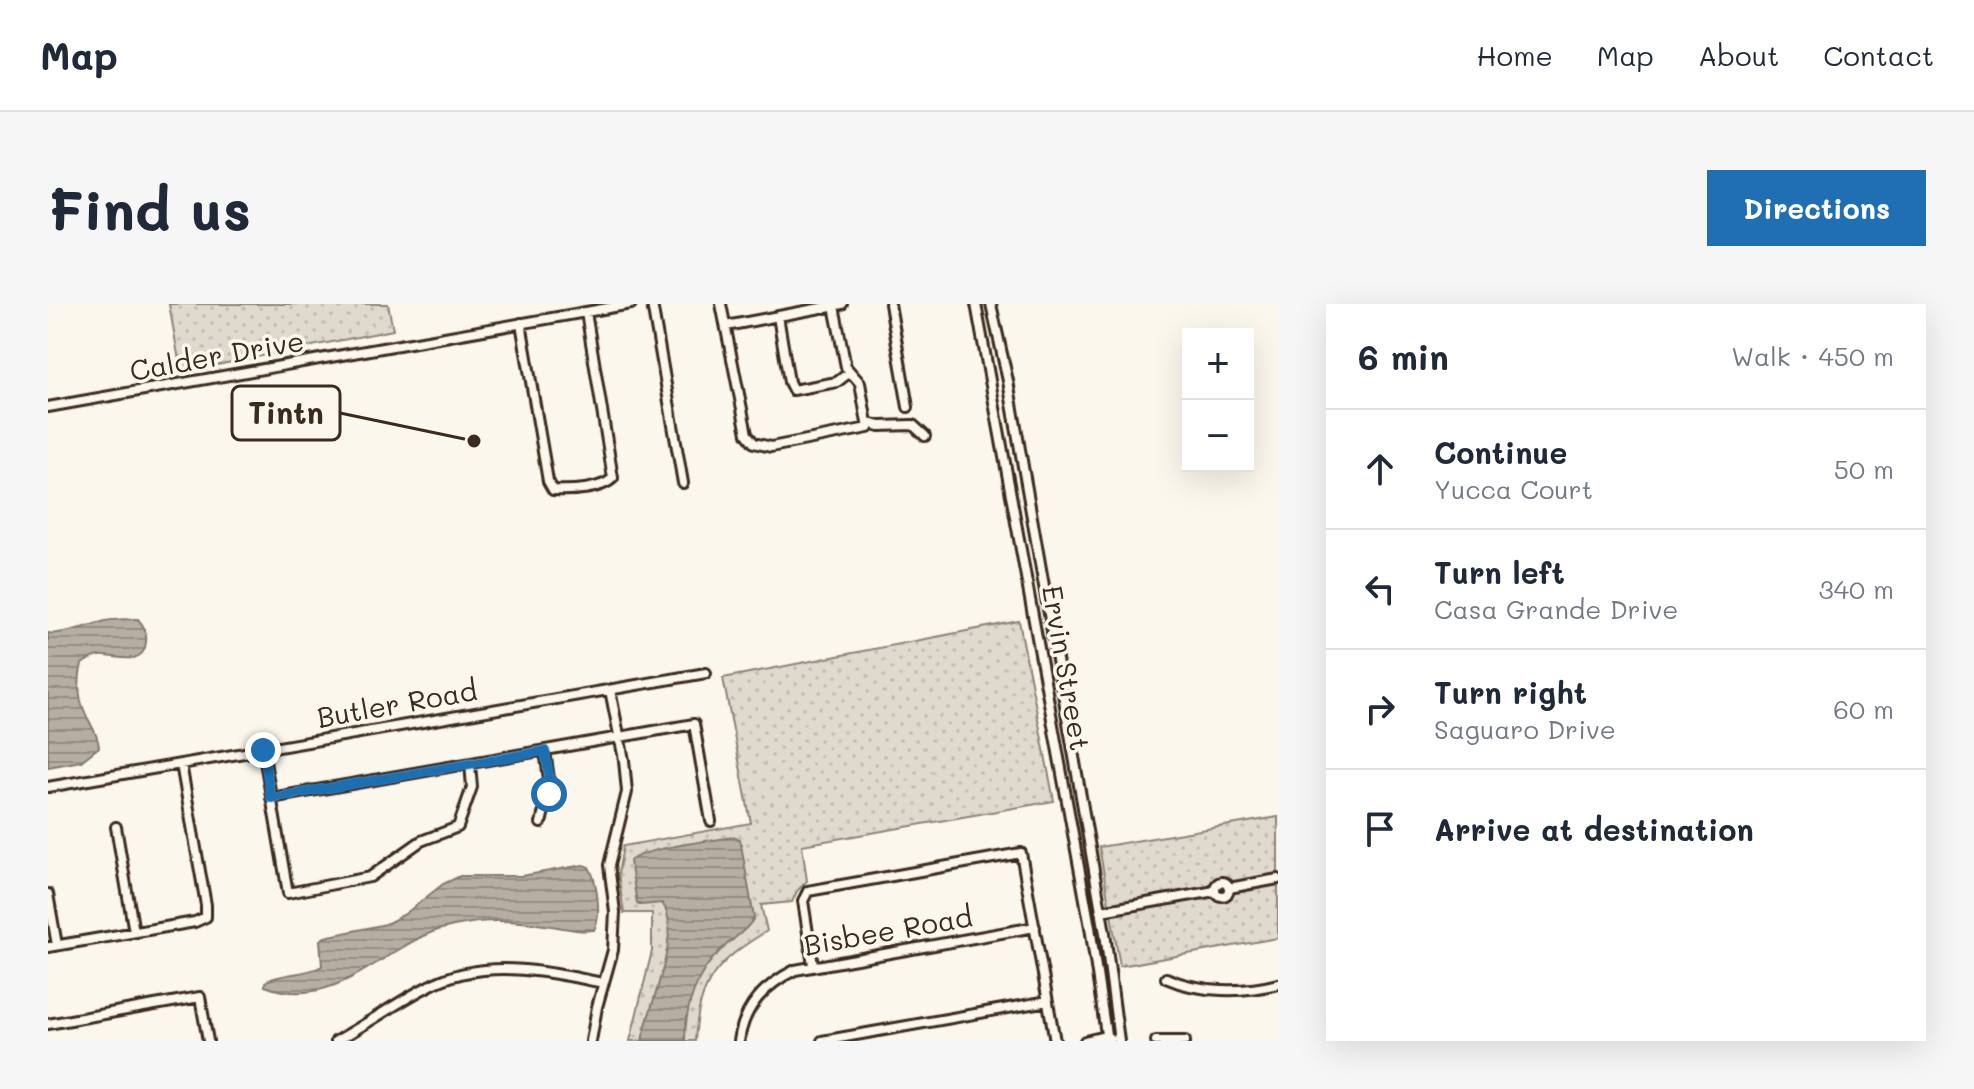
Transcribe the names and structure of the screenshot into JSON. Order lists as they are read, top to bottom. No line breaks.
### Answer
{"streets":{"street":["Calder Drive","Ervin Street","Butler Road","Bisbee Road"]},"places":["Tintn"],"page":{"header":"Map","nav":["Home","Map","About","Contact"],"buttons":"Directions","title":"Find us","heading":["6 min","Walk · 450 m"],"map_buttons":["+","−"],"list":[["Continue","Yucca Court","50 m"],["Turn left","Casa Grande Drive","340 m"],["Turn right","Saguaro Drive","60 m"],"Arrive at destination"]}}
